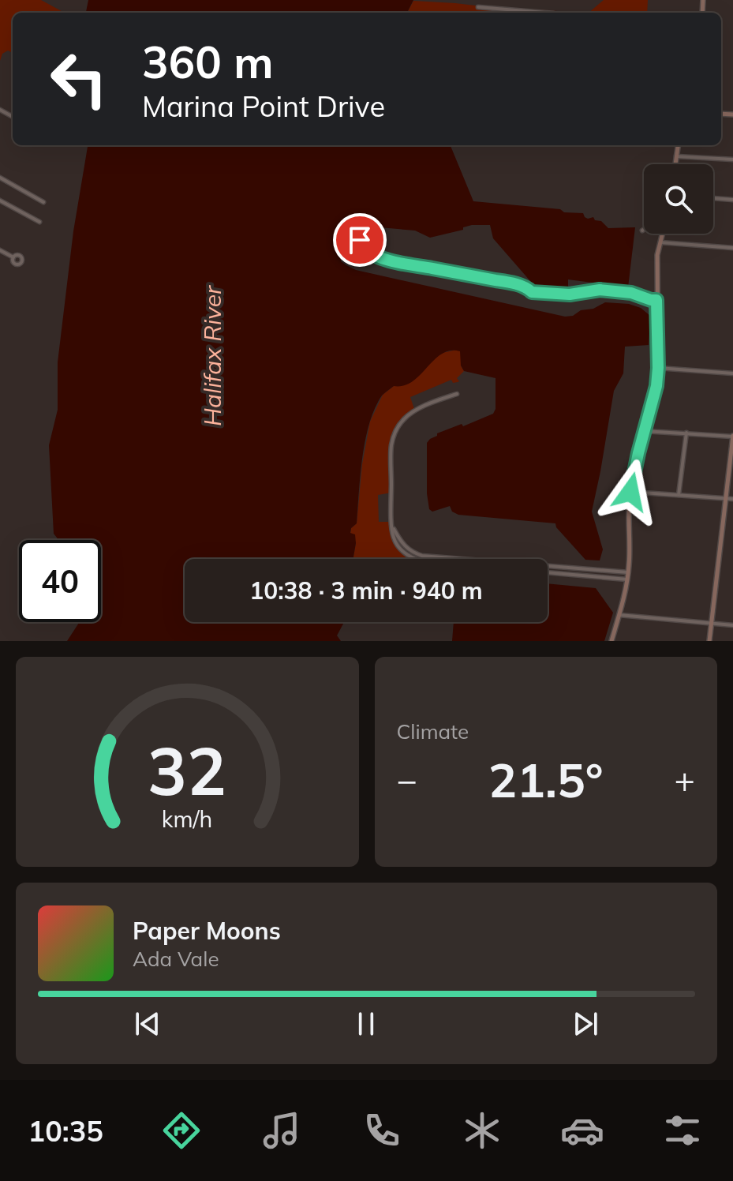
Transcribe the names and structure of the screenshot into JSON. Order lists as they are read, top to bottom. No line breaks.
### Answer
{"water":["Halifax River"],"page":{"turn":["360 m","Marina Point Drive"],"limit":"40","trip":"10:38 · 3 min · 940 m","tile":"Climate","heat":["−","21.5°","+"],"song":["Paper Moons","Ada Vale"],"tabs":"10:35","gauge":["32","km/h"]}}
